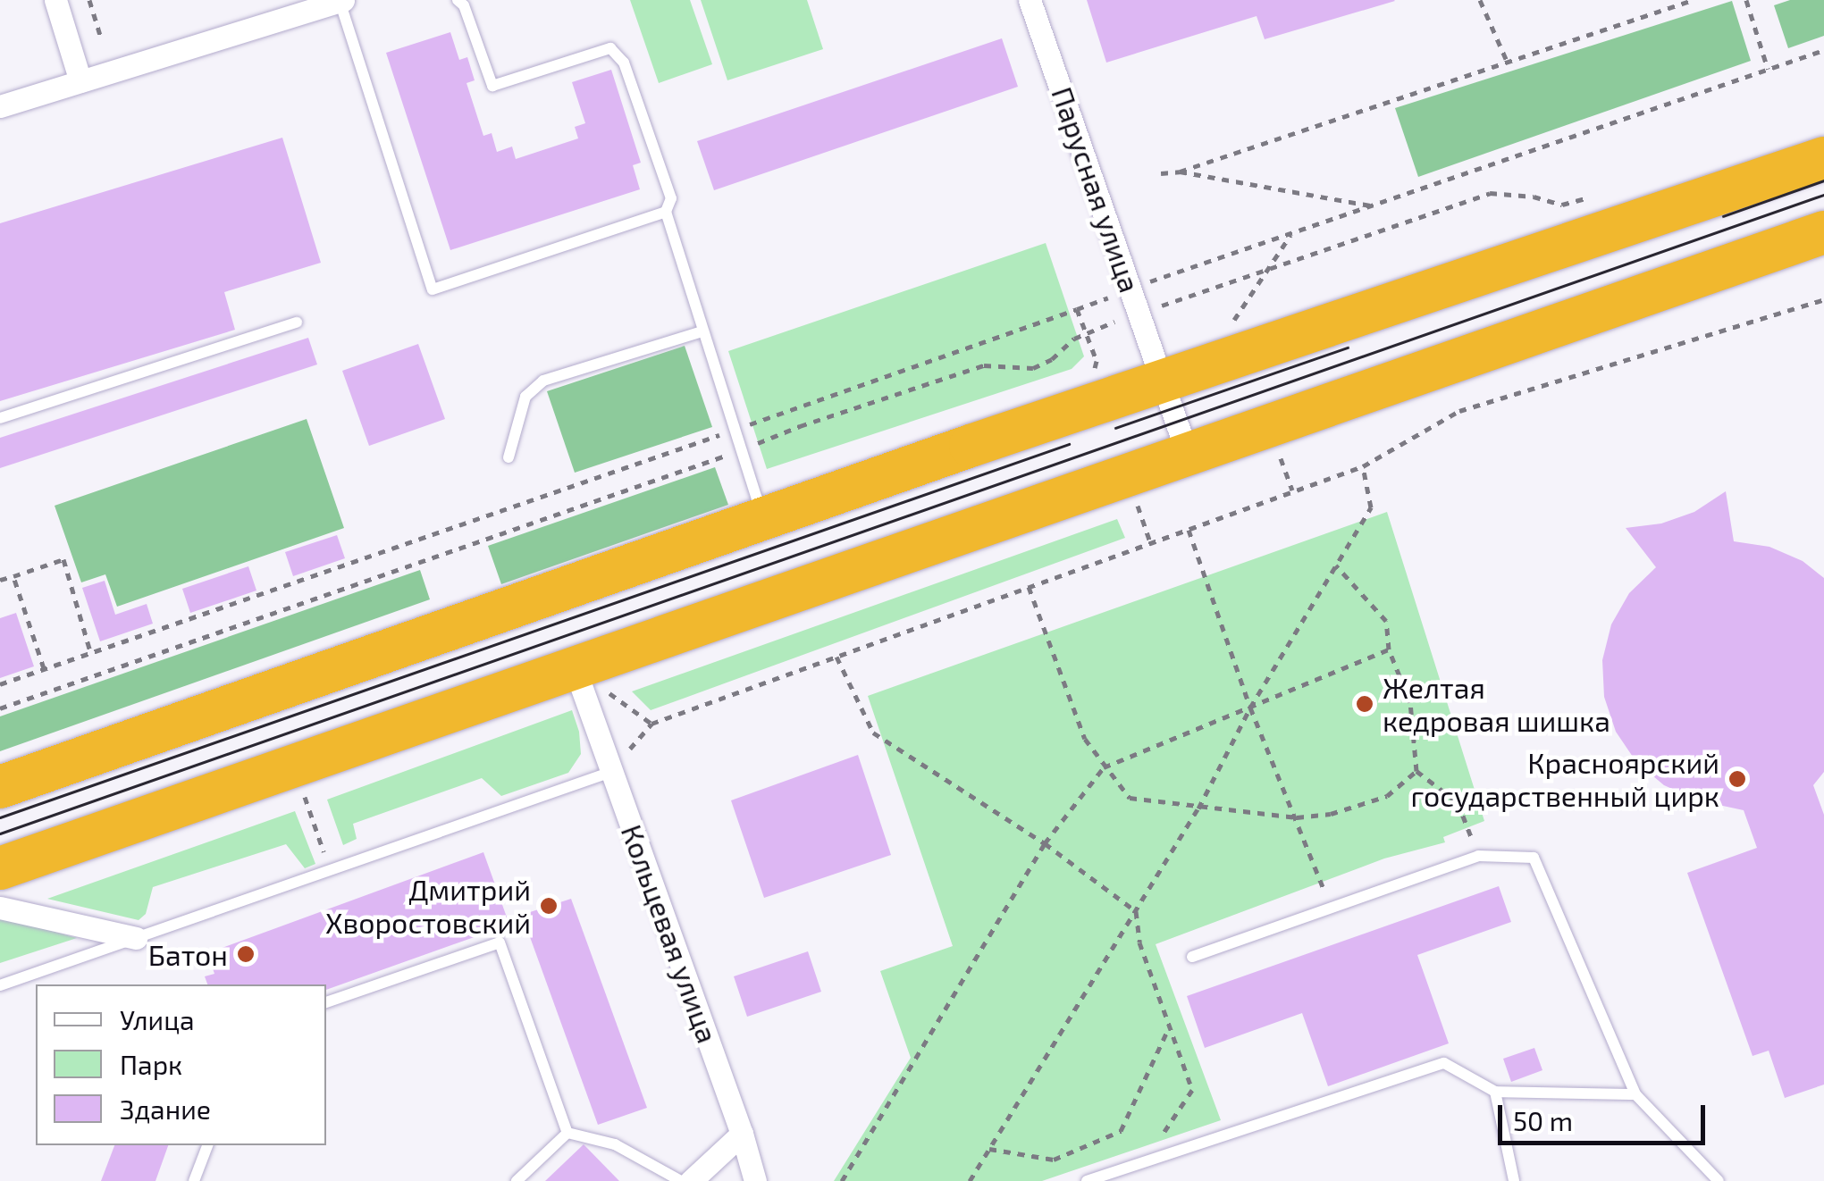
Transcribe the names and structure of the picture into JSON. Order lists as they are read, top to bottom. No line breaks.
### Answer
{"streets":{"street":["Парусная улица","Кольцевая улица"]},"places":["Желтая кедровая шишка","Красноярский государственный цирк","Дмитрий Хворостовский","Батон"],"legend":["Улица","Парк","Здание"],"scale_bar":"50 m"}
